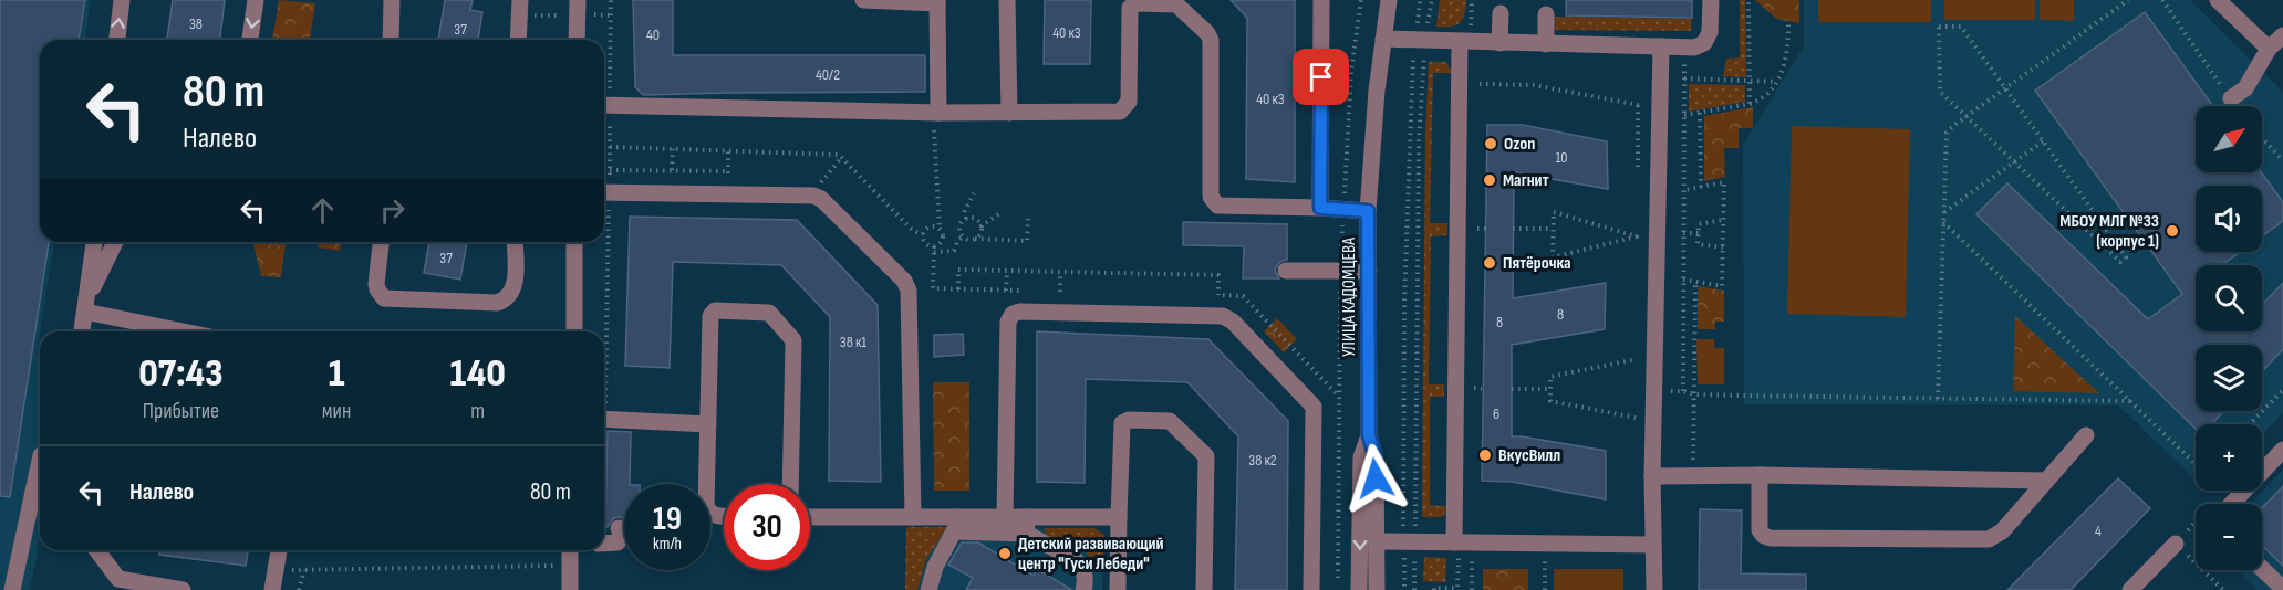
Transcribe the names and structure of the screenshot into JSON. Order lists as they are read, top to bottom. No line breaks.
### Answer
{"streets":{"street":["УЛИЦА КАДОМЦЕВА"]},"places":["Ozon","Магнит","МБОУ МЛГ №33 (корпус 1)","Пятёрочка","ВкусВилл","Детский развивающий центр \"Гуси Лебеди\""],"house_numbers":["38","37","40 к3","40","40/2","40 к3","10","37","8","8","38 к1","6","38 к2","4"],"north":"top right","page":{"turn":["80 m","Налево"],"map_buttons":["+","−"],"eta":["07:43","Прибытие","1","мин","140","m"],"list":[{"name":"Налево","value":"80 m"}],"speed":"19 km/h","limit":"30"}}
